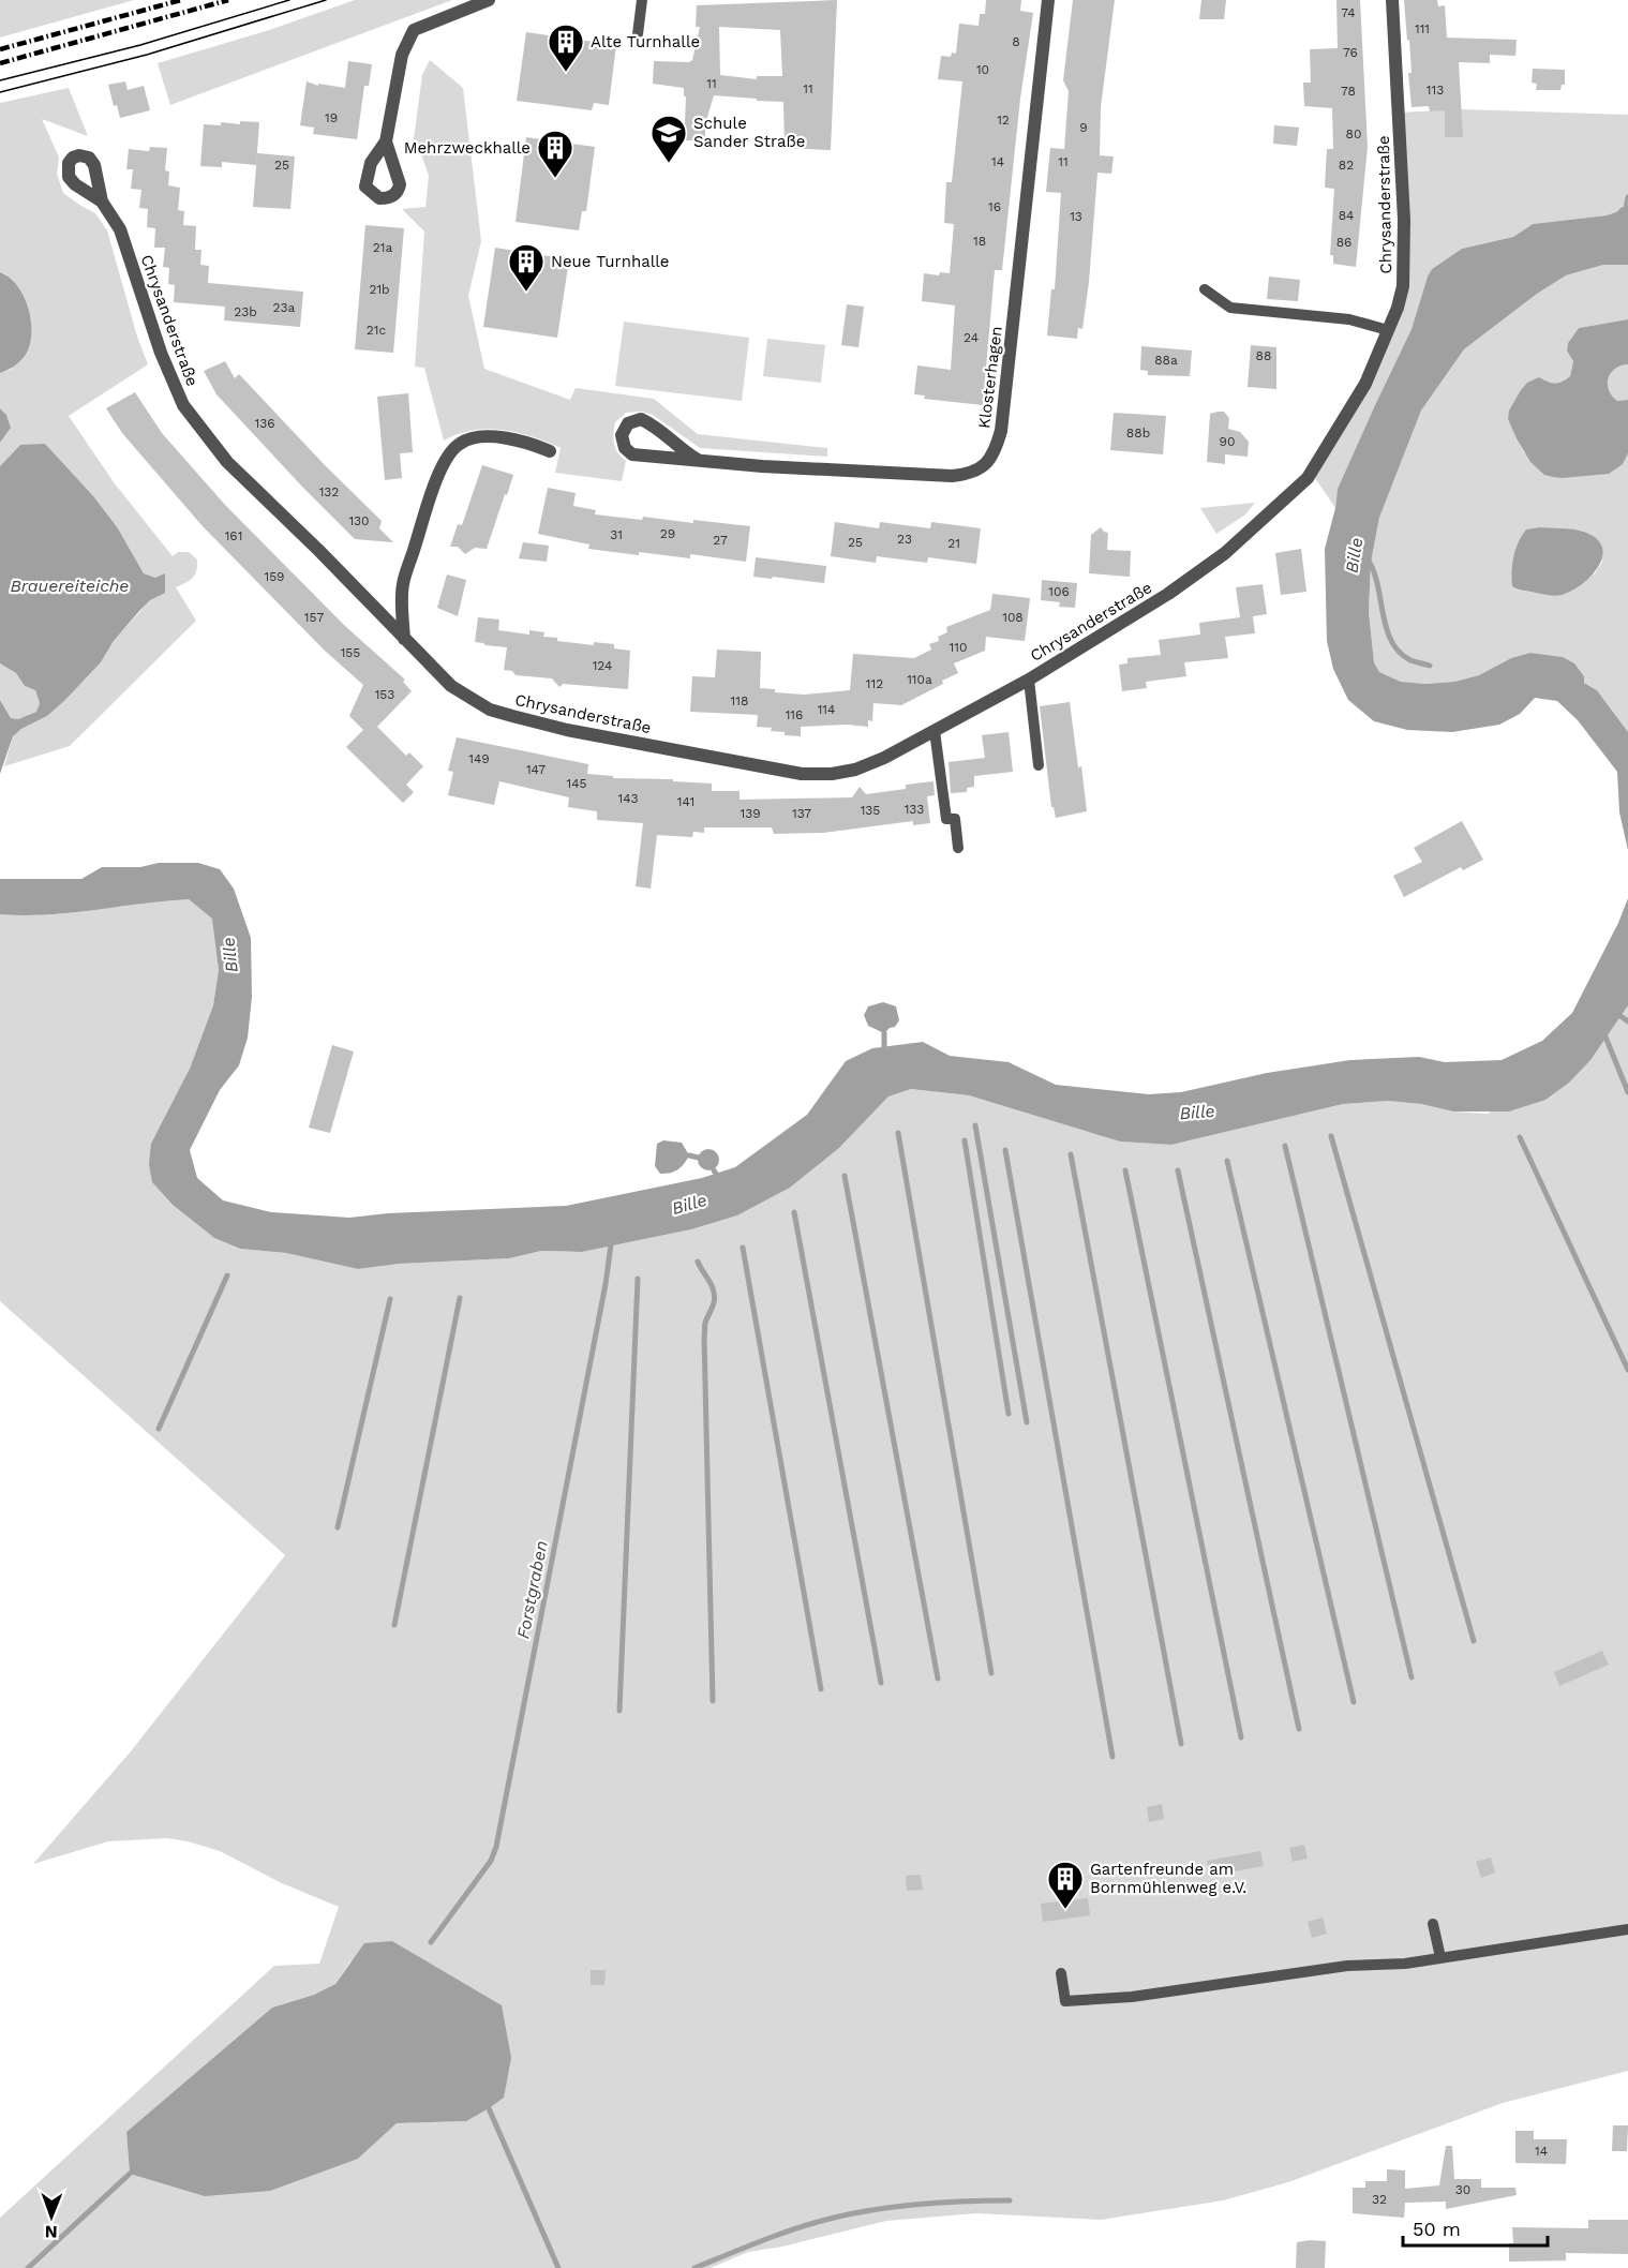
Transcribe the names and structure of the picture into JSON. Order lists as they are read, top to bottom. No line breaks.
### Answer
{"streets":{"street":["Chrysanderstraße","Klosterhagen"]},"water":["Bille","Brauereiteiche","Forstgraben"],"places":{"building":["Alte Turnhalle","Mehrzweckhalle","Neue Turnhalle","Gartenfreunde am Bornmühlenweg e.V."],"school or university":["Schule Sander Straße"]},"house_numbers":["74","111","8","76","10","11","11","113","78","19","12","9","80","14","11","25","82","16","84","13","18","86","21a","21b","23a","23b","21c","24","88","88a","136","88b","90","132","130","29","31","161","23","27","25","21","159","106","157","108","110","155","124","110a","112","153","118","114","116","149","147","145","143","141","133","135","139","137","14","30","32"],"scale_bar":"50 m","north":"bottom"}
